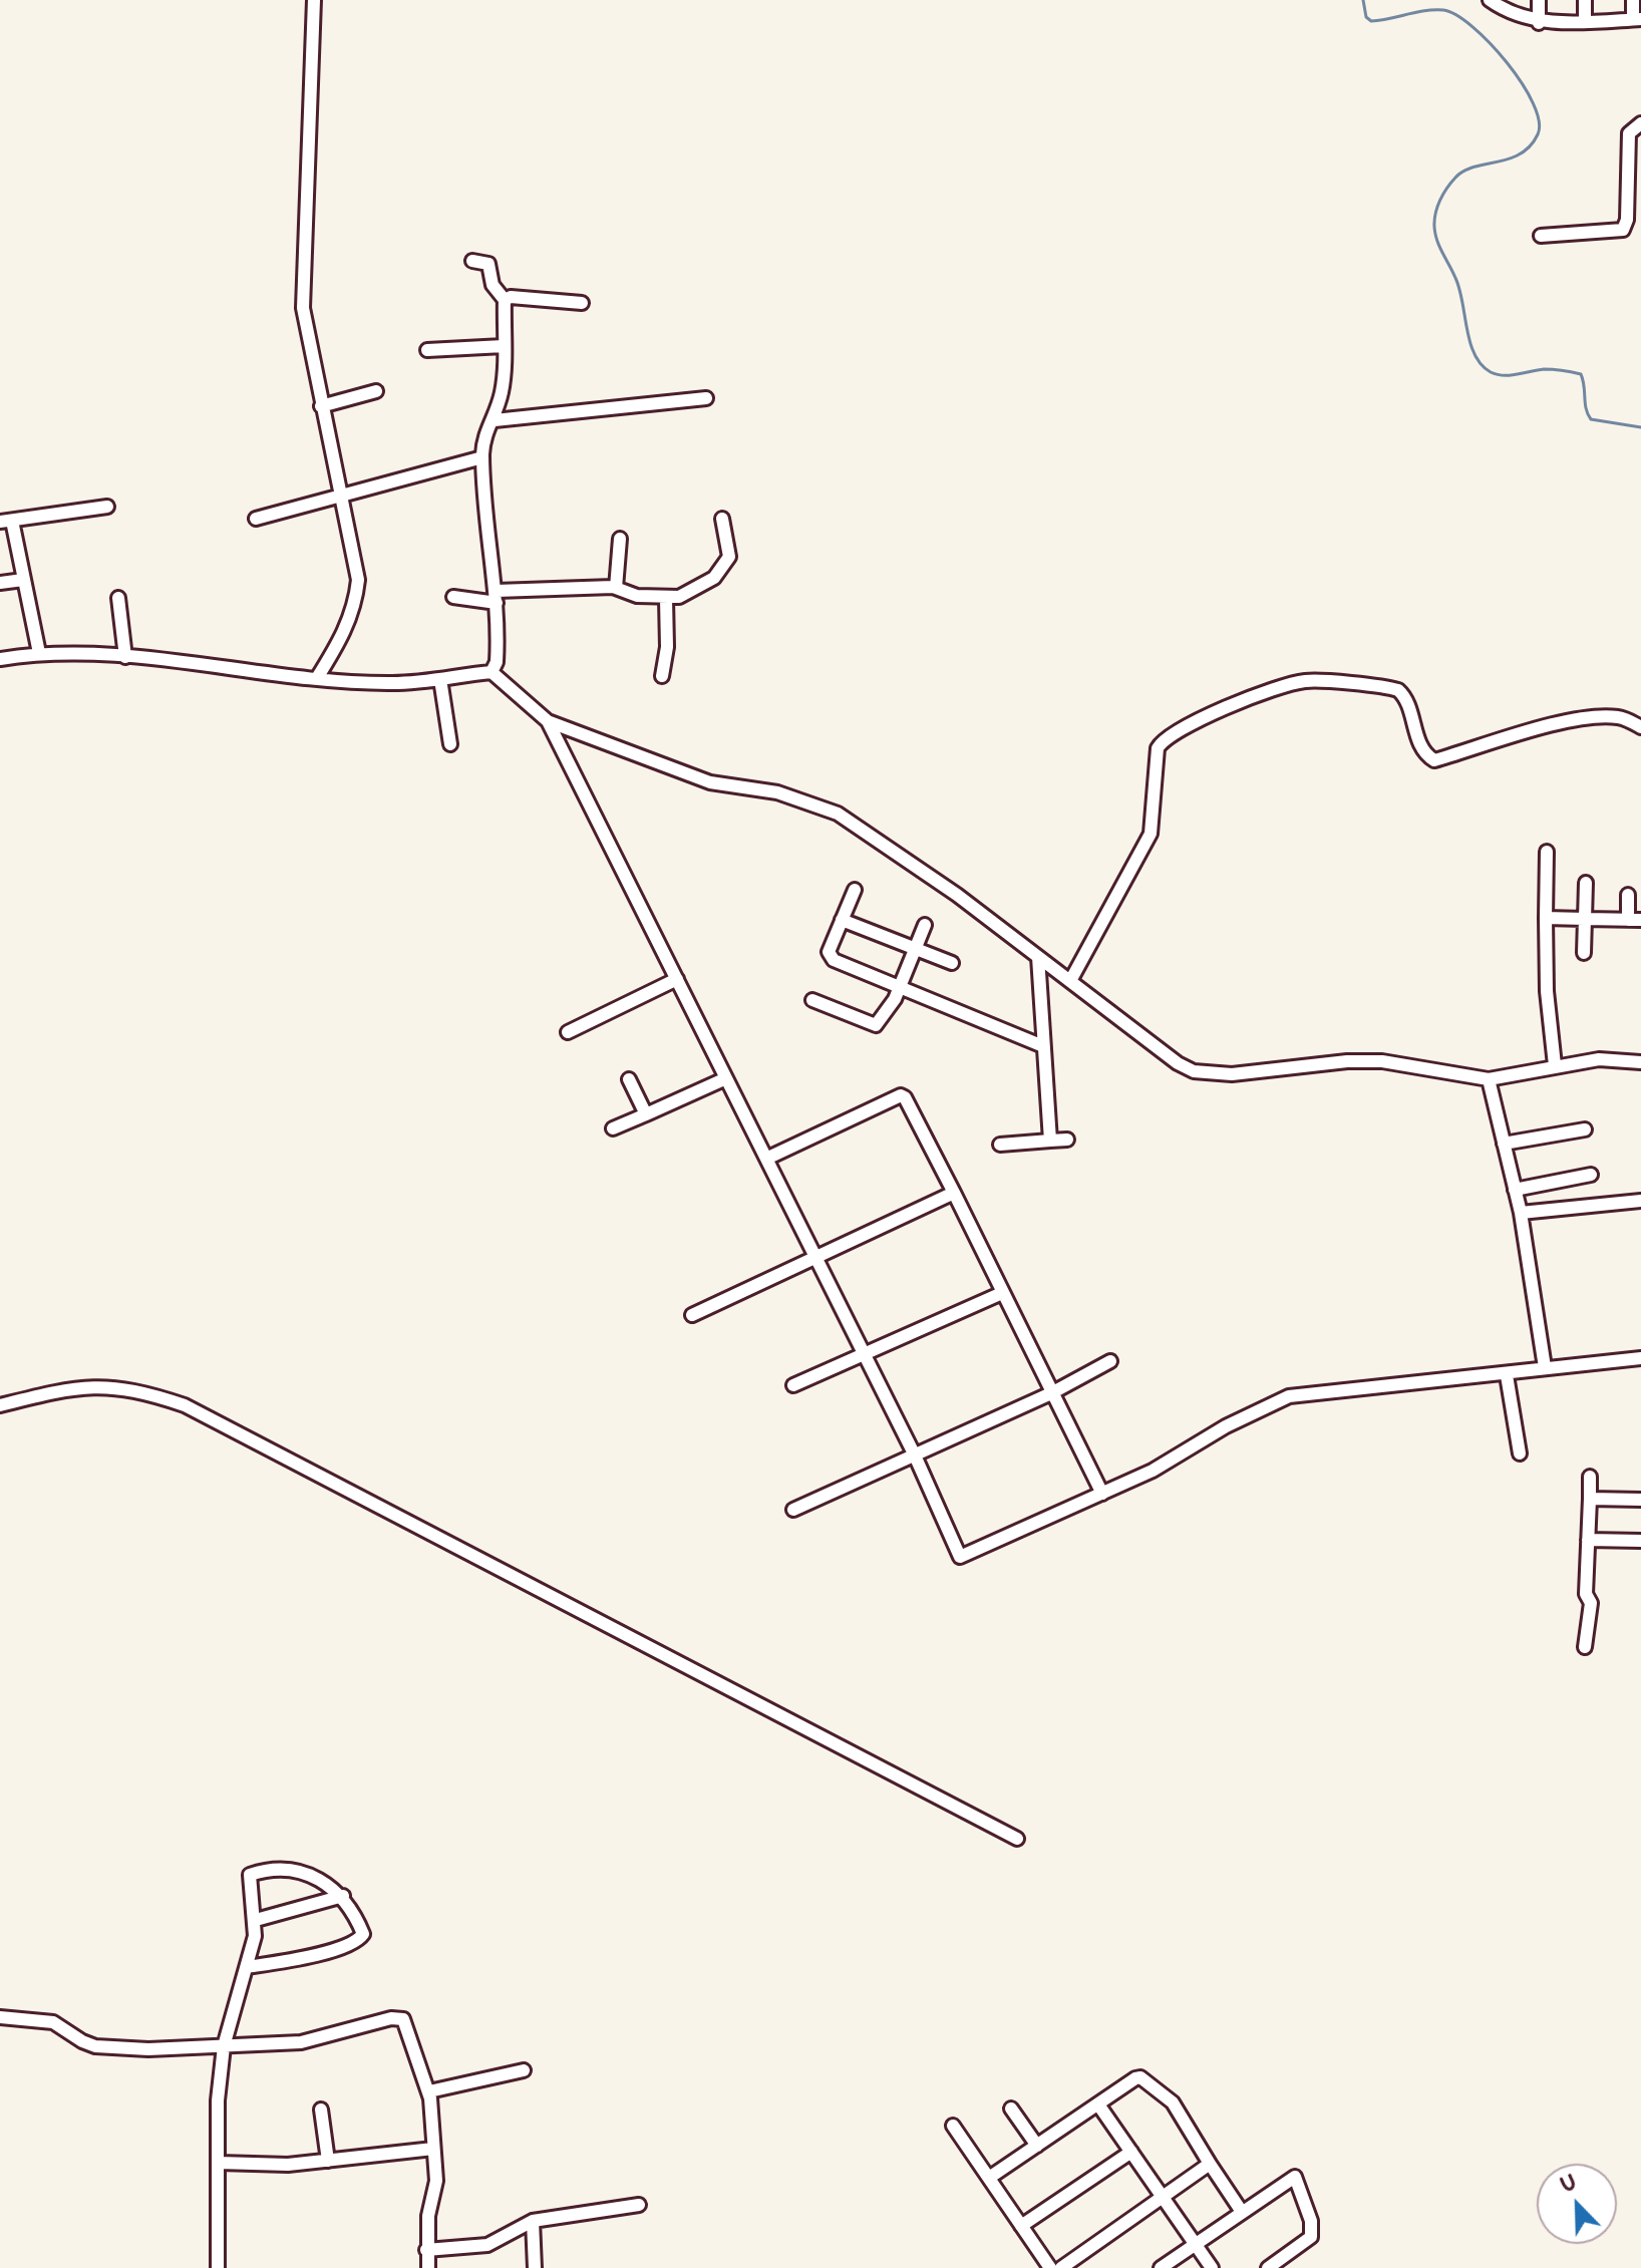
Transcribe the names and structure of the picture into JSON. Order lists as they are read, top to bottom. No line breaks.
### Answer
{"north":"top left"}
